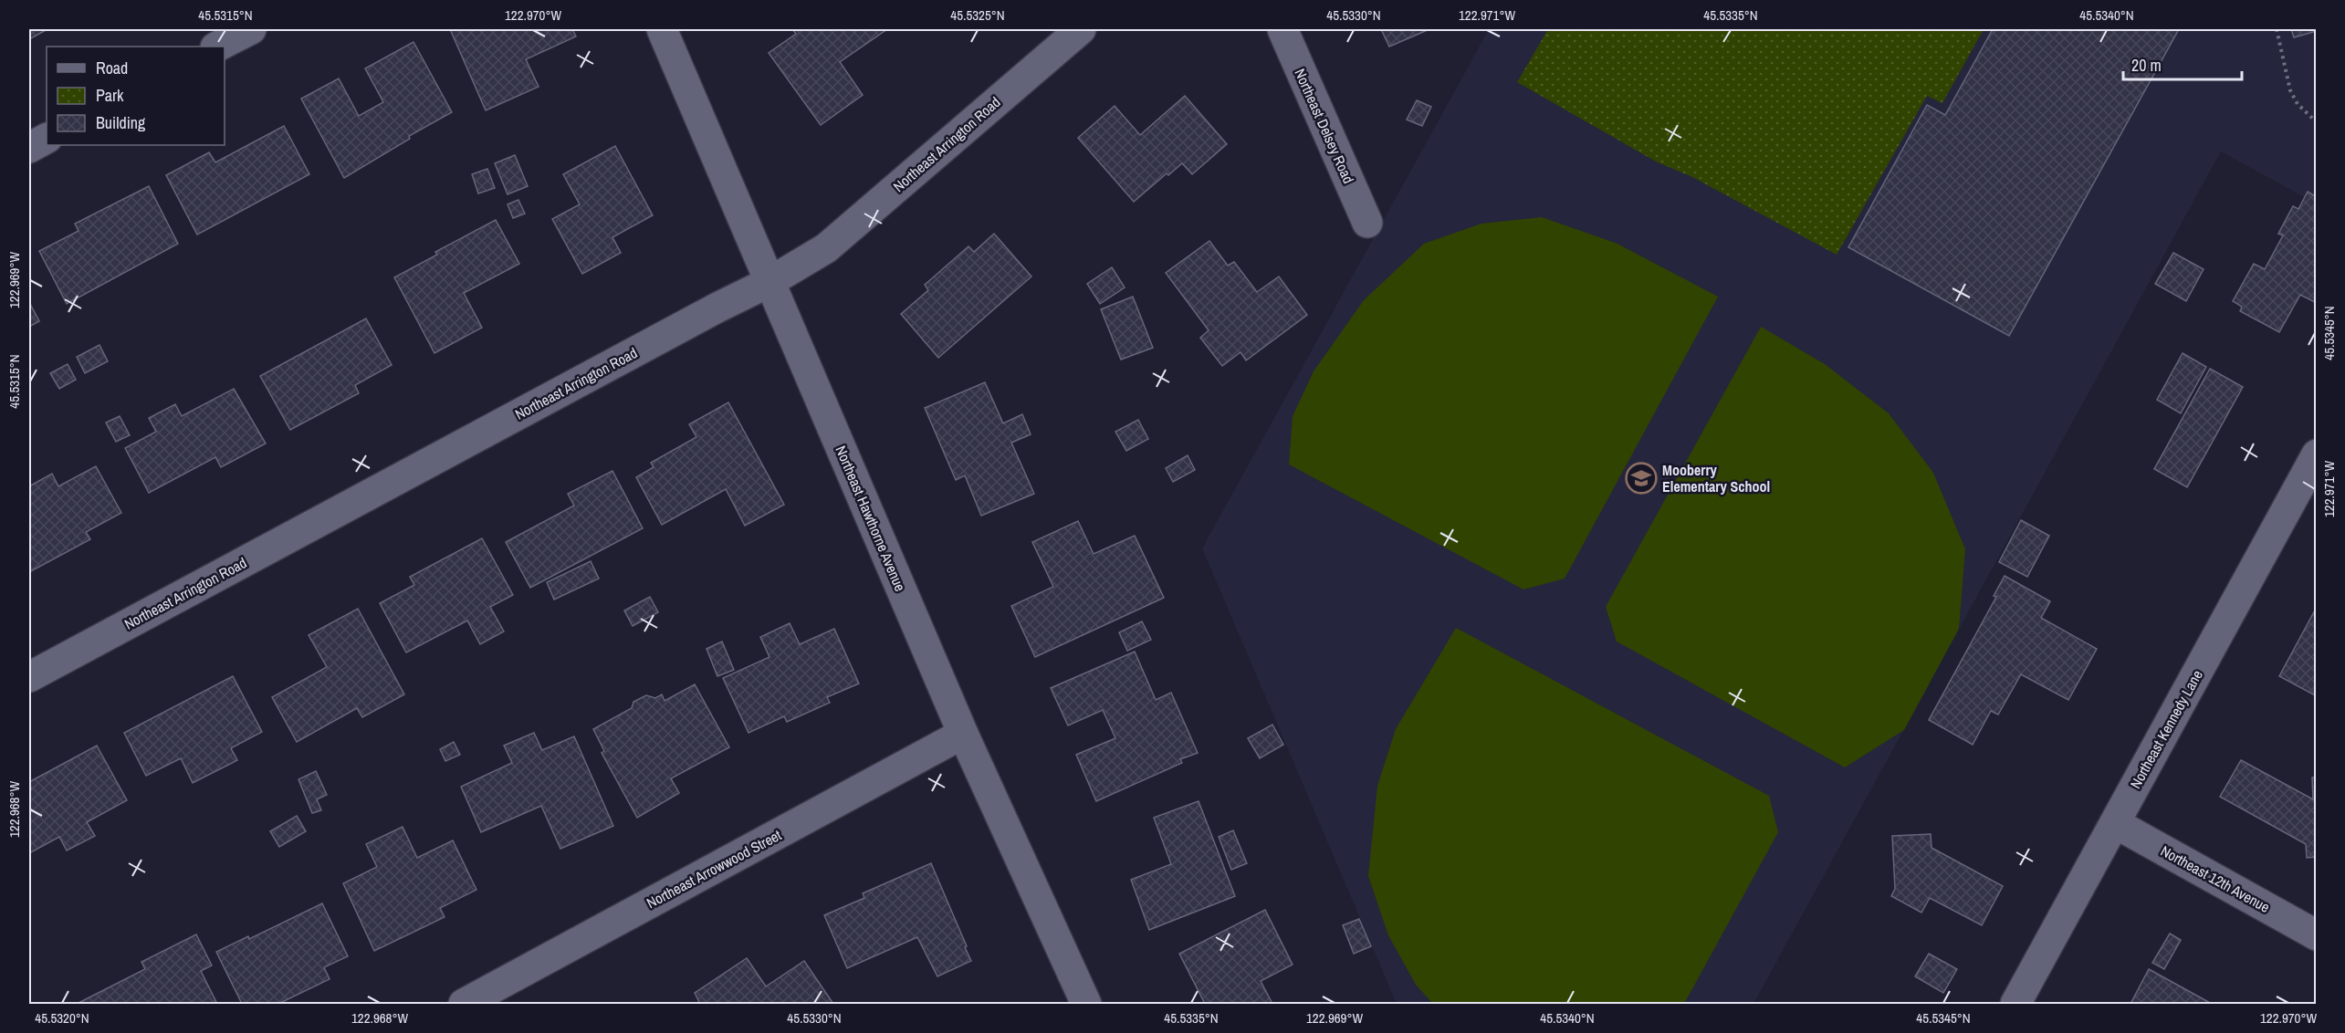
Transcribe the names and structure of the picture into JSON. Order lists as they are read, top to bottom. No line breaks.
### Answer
{"streets":{"street":["Northeast Delsey Road","Northeast Arrington Road","Northeast Hawthorne Avenue","Northeast Kennedy Lane","Northeast Arrowwood Street","Northeast 12th Avenue"]},"crossings":[["Northeast Arrington Road","Northeast Hawthorne Avenue"],["Northeast Hawthorne Avenue","Northeast Arrowwood Street"],["Northeast Kennedy Lane","Northeast 12th Avenue"]],"places":{"school or university":["Mooberry Elementary School"]},"legend":["Road","Park","Building"],"scale_bar":"20 m","coordinates":["45.5315°N","122.970°W","45.5325°N","45.5330°N","122.971°W","45.5335°N","45.5340°N","122.969°W","45.5345°N","122.968°W","45.5320°N"]}
